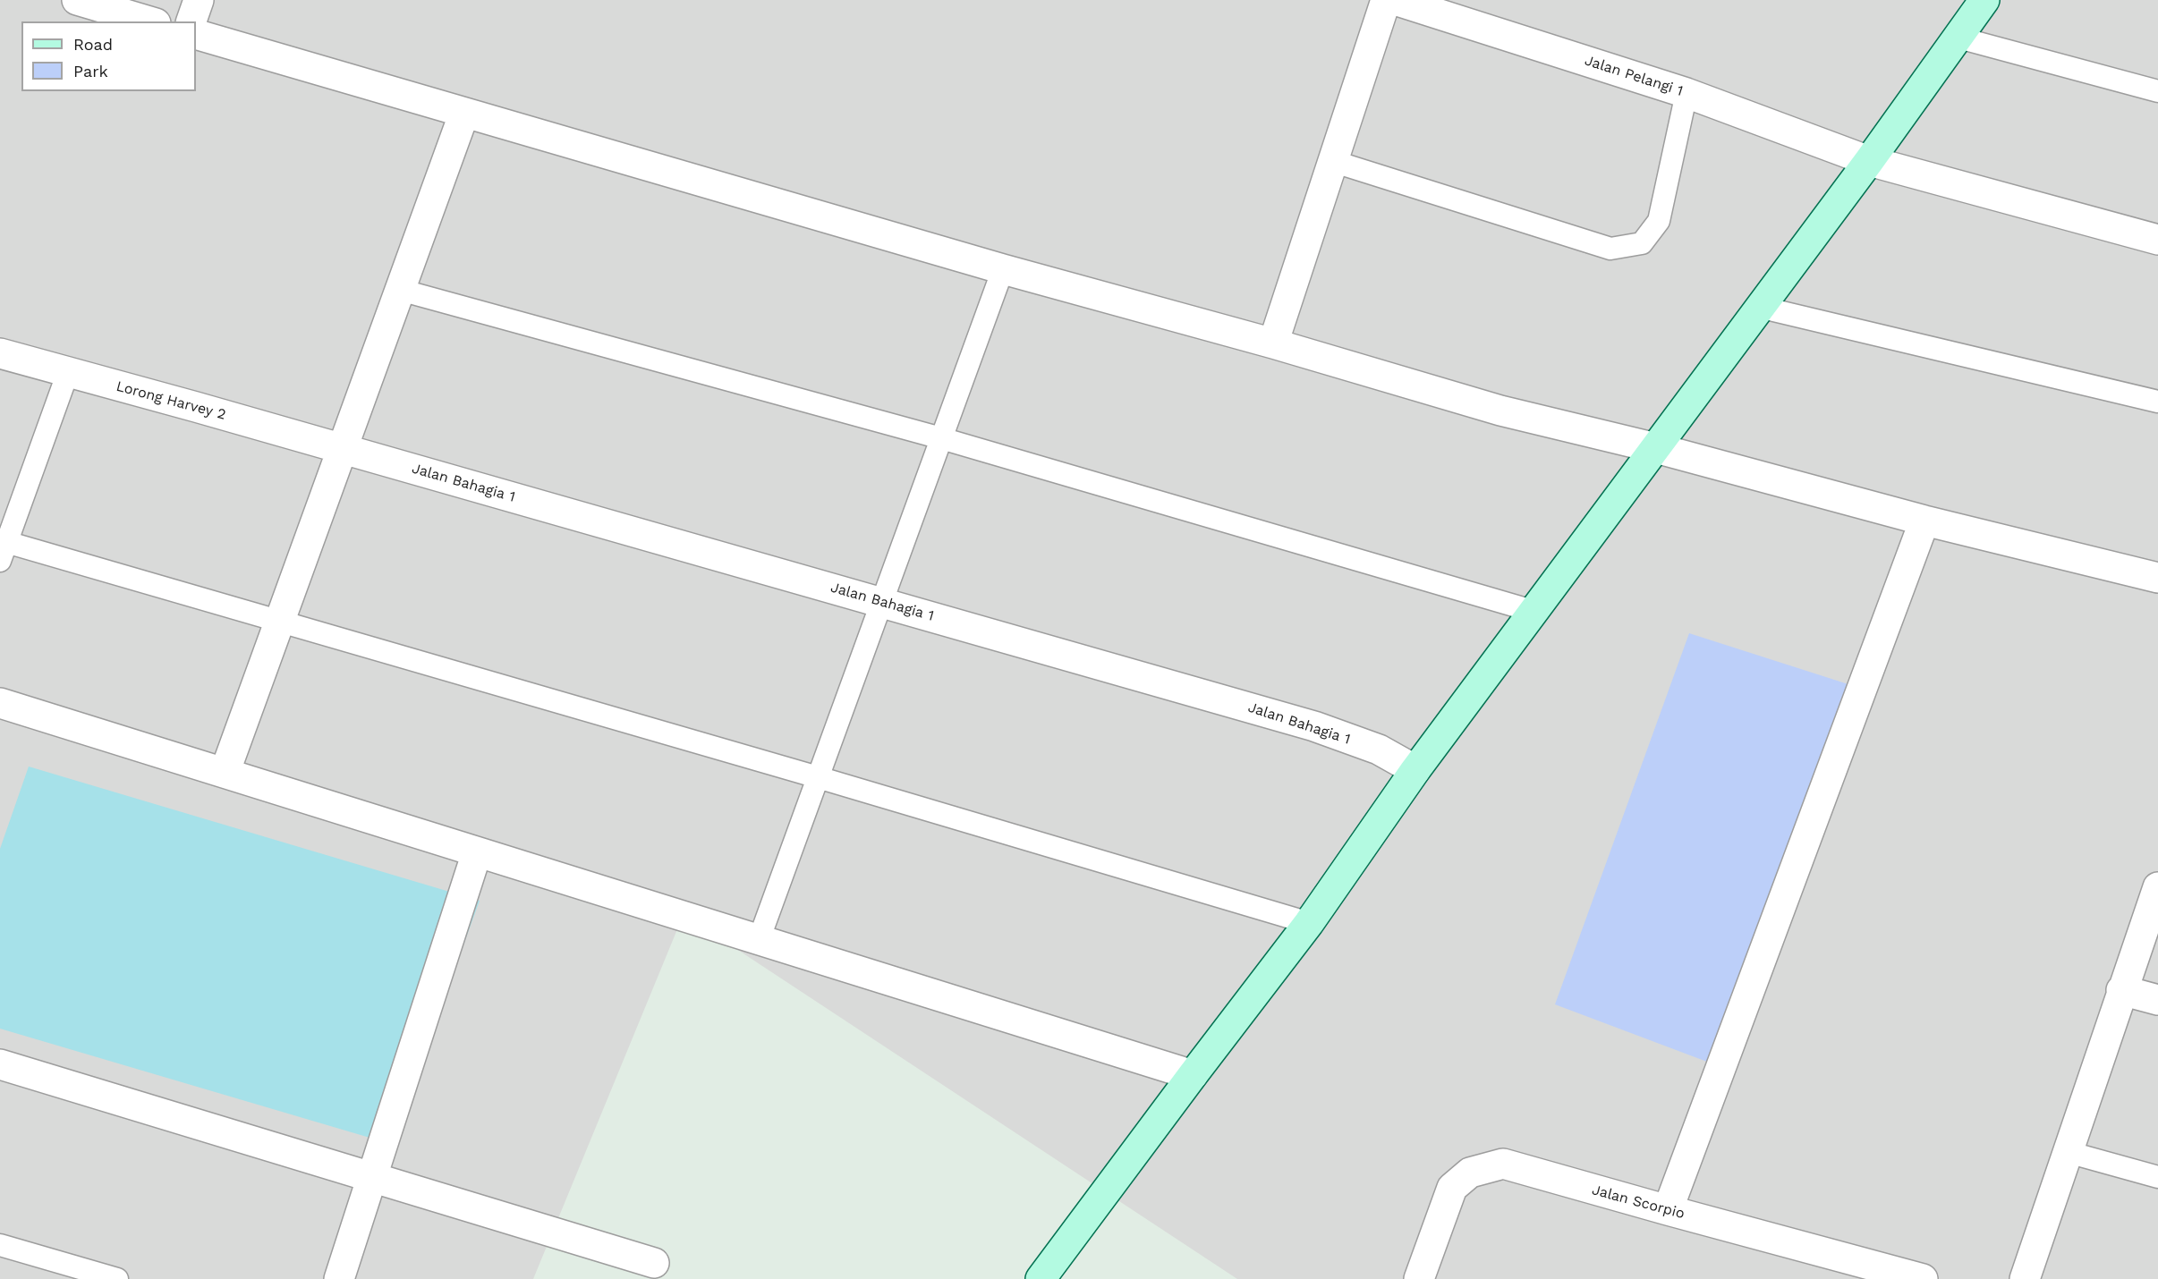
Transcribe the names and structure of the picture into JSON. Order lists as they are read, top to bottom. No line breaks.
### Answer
{"streets":{"street":["Jalan Pelangi 1","Lorong Harvey 2","Jalan Bahagia 1","Jalan Scorpio"]},"crossings":[["Lorong Harvey 2","Jalan Bahagia 1"]],"legend":["Road","Park"]}
